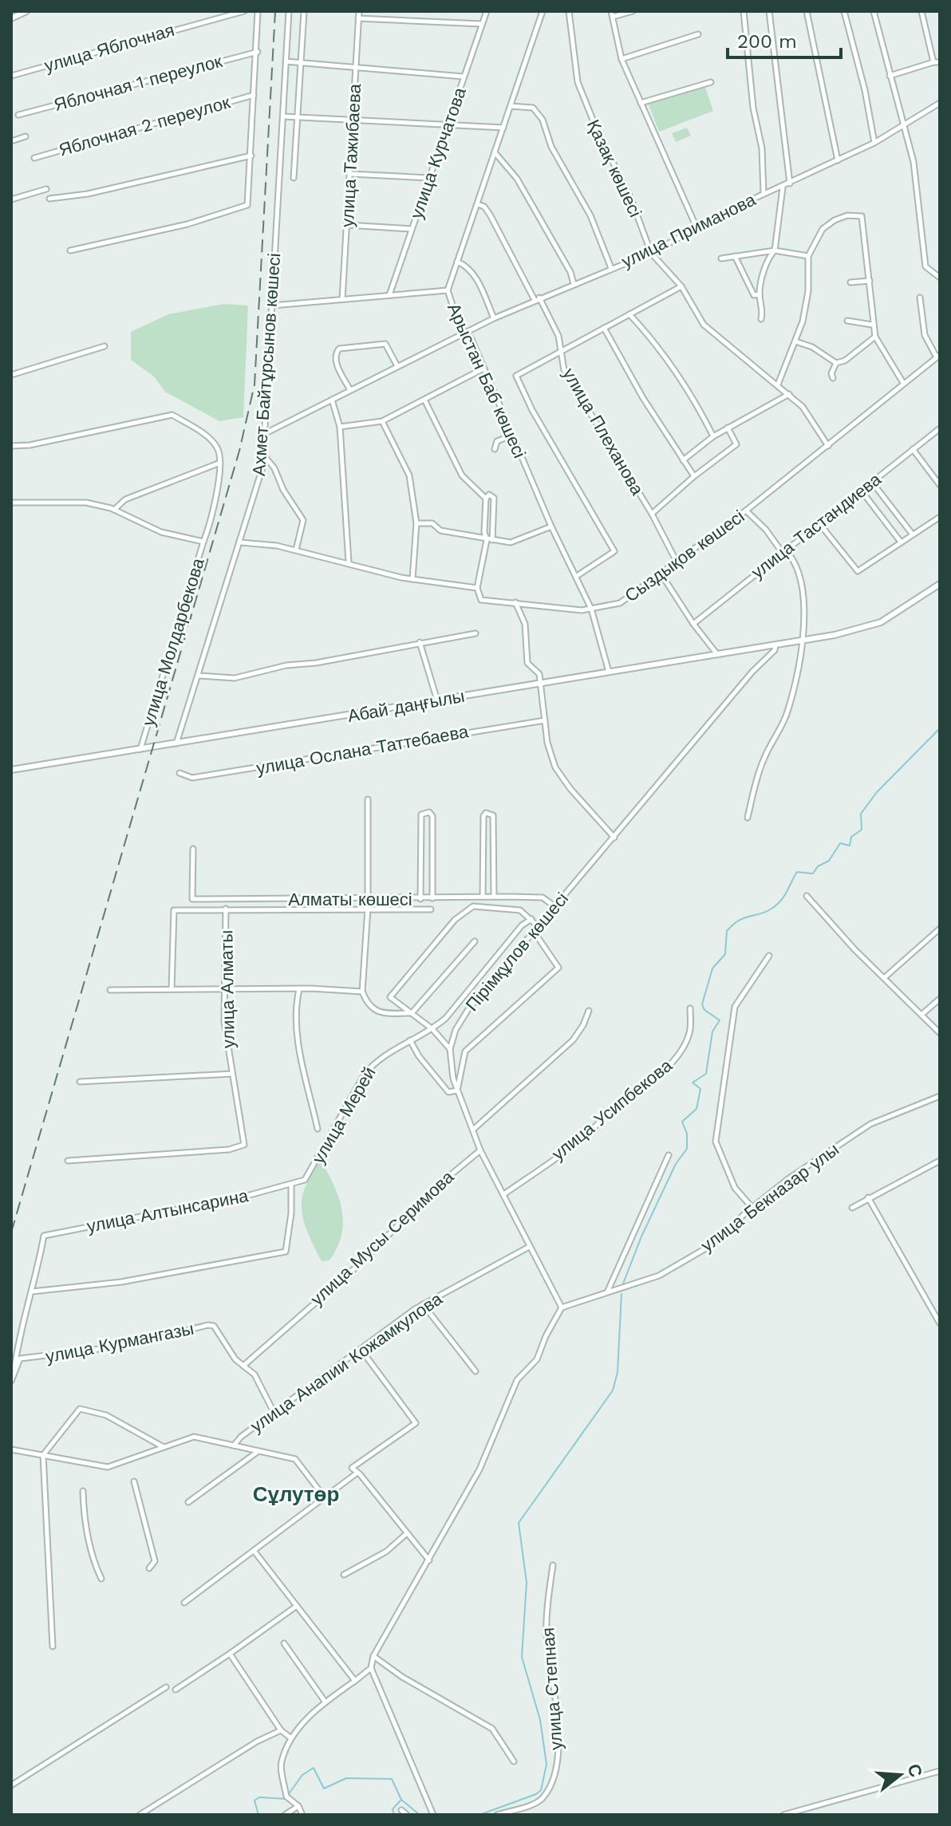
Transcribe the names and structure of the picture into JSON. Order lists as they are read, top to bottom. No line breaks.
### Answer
{"streets":{"street":["улица Яблочная","Яблочная 1 переулок","Яблочная 2 переулок","улица Курчатова","улица Тажибаева","Қазақ көшесі","улица Приманова","Ахмет Байтұрсынов көшесі","Арыстан Баб көшесі","улица Плеханова","улица Тастандиева","Сыздықов көшесі","улица Молдарбекова","Абай даңғылы","улица Ослана Таттебаева","Алматы көшесі","Пірімқұлов көшесі","улица Алматы","улица Усипбекова","улица Мерей","улица Бекназар улы","улица Алтынсарина","улица Мусы Серимова","улица Курмангазы","улица Анапии Кожамкулова","улица Степная"]},"crossings":[["Қазақ көшесі","улица Приманова"],["Қазақ көшесі","Сыздықов көшесі"],["улица Приманова","Ахмет Байтұрсынов көшесі"],["улица Приманова","Арыстан Баб көшесі"],["улица Приманова","улица Плеханова"],["Ахмет Байтұрсынов көшесі","Сыздықов көшесі"],["Ахмет Байтұрсынов көшесі","Абай даңғылы"],["Арыстан Баб көшесі","улица Плеханова"],["Арыстан Баб көшесі","Сыздықов көшесі"],["Арыстан Баб көшесі","Абай даңғылы"],["улица Плеханова","Сыздықов көшесі"],["улица Молдарбекова","Абай даңғылы"],["Абай даңғылы","Пірімқұлов көшесі"],["Алматы көшесі","Пірімқұлов көшесі"],["улица Мерей","улица Алтынсарина"],["улица Мусы Серимова","улица Курмангазы"]],"districts":["Сұлутөр"],"scale_bar":"200 m","north":"right"}
